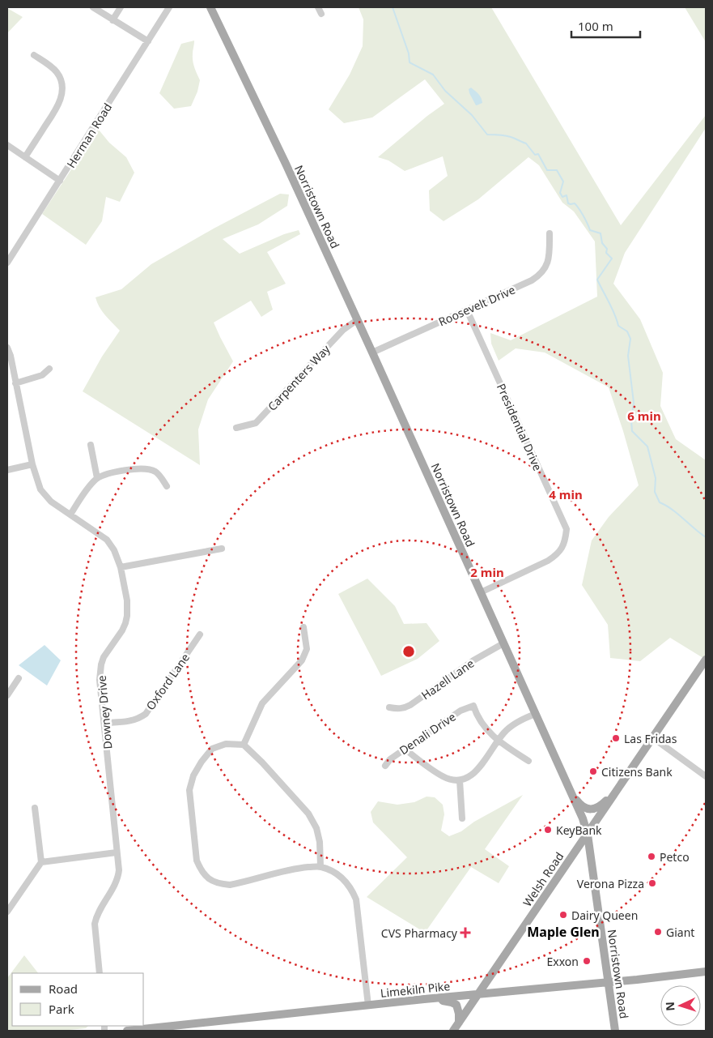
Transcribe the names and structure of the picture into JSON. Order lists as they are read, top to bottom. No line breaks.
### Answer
{"streets":{"main road":["Norristown Road","Welsh Road","Limekiln Pike"],"street":["Herman Road","Roosevelt Drive","Carpenters Way","Presidential Drive","Hazell Lane","Oxford Lane","Downey Drive","Denali Drive"]},"crossings":[["Norristown Road","Roosevelt Drive"],["Norristown Road","Carpenters Way"],["Norristown Road","Presidential Drive"],["Norristown Road","Hazell Lane"],["Norristown Road","Welsh Road"],["Norristown Road","Limekiln Pike"],["Roosevelt Drive","Presidential Drive"],["Oxford Lane","Downey Drive"],["Welsh Road","Limekiln Pike"]],"districts":["Maple Glen"],"places":{"other":["Las Fridas","Citizens Bank","KeyBank","Petco","Verona Pizza","Dairy Queen","Giant","Exxon"],"health":["CVS Pharmacy"]},"legend":["Road","Park"],"scale_bar":"100 m","north":"left","rings":["6 min","4 min","2 min"]}
